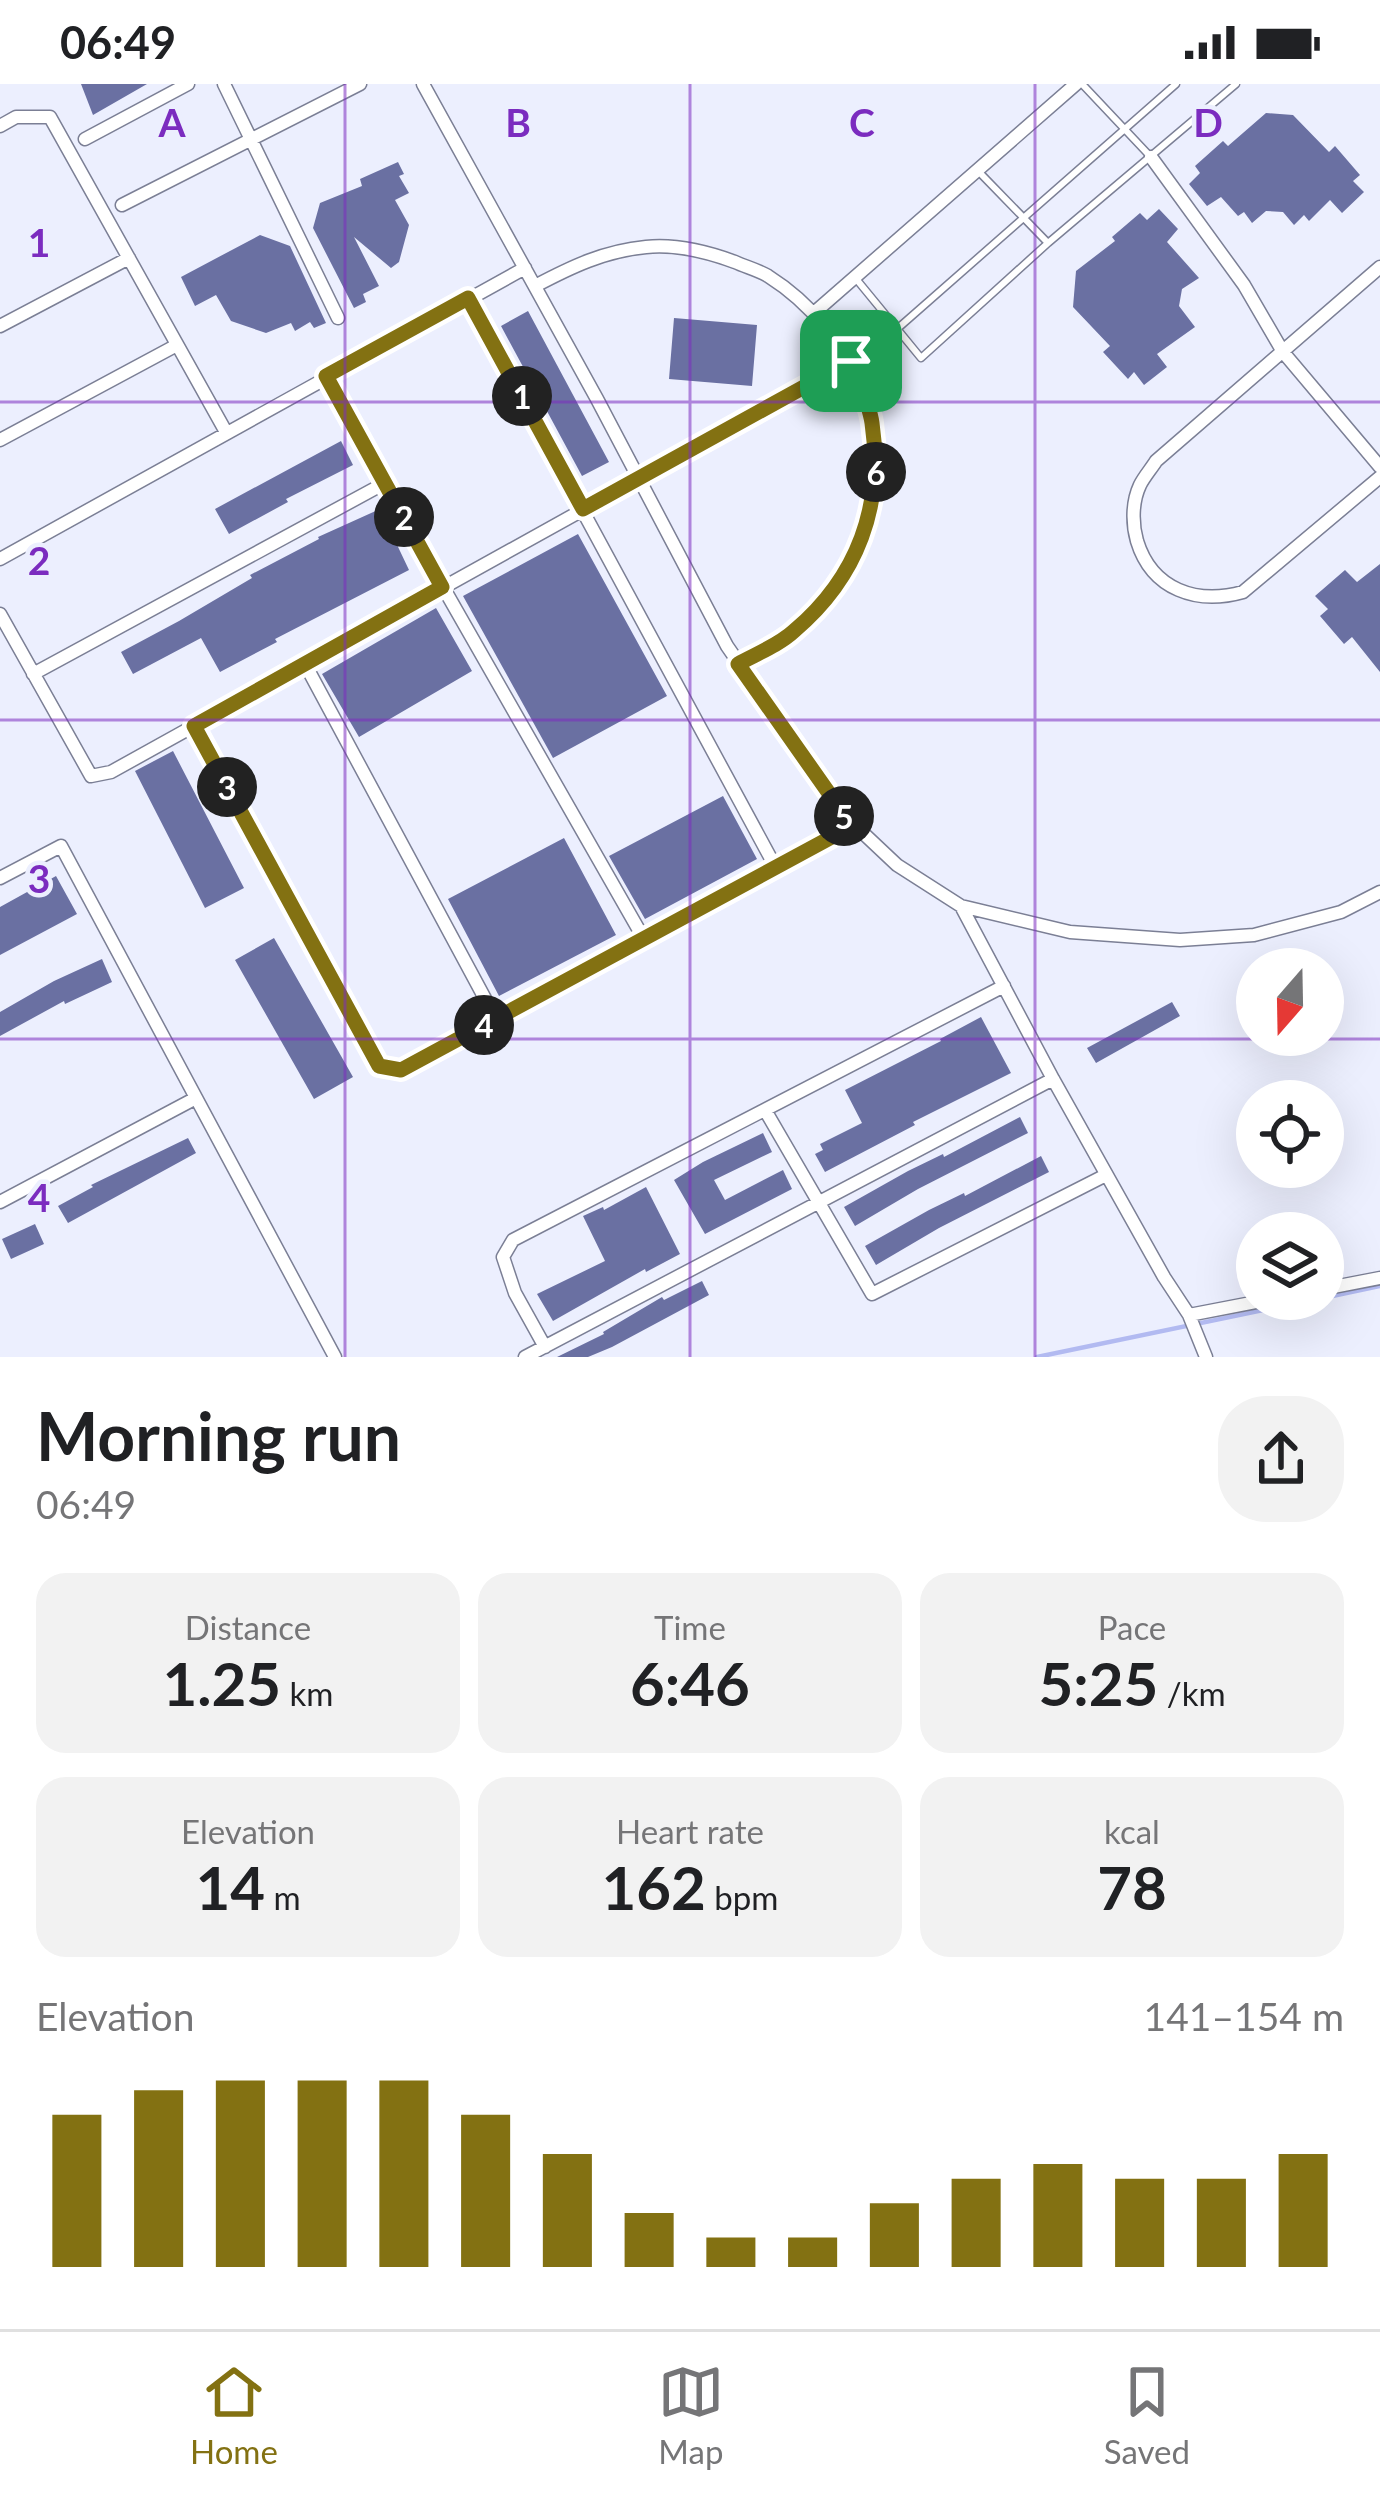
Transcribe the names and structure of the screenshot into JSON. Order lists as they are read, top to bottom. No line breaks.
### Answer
{"north":"bottom","page":{"status":"06:49","pins":["1","6","2","3","5","4"],"heading":["Morning run","06:49"],"stats":[["Distance","1.25 km"],["Time","6:46"],["Pace","5:25 /km"],["Elevation","14 m"],["Heart rate","162 bpm"],["kcal","78"]],"chart":["Elevation","141–154 m"],"tabs":["Home","Map","Saved"]},"grid":{"columns":["A","B","C","D"],"rows":["1","2","3","4"]}}
